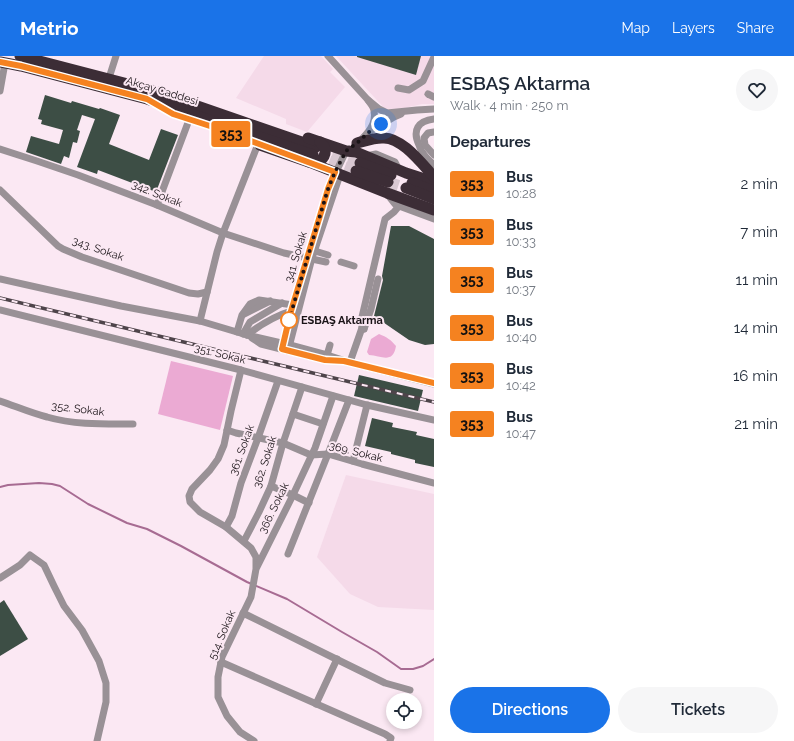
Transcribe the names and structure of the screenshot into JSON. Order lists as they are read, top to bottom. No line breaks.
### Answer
{"streets":{"highway":["Akçay Caddesi"],"street":["342. Sokak","343. Sokak","341. Sokak","351. Sokak","352. Sokak","361. Sokak","369. Sokak","362. Sokak","366. Sokak","514. Sokak"]},"crossings":[["342. Sokak","341. Sokak"],["351. Sokak","361. Sokak"],["351. Sokak","362. Sokak"],["351. Sokak","366. Sokak"],["361. Sokak","369. Sokak"],["369. Sokak","362. Sokak"],["369. Sokak","366. Sokak"],["366. Sokak","514. Sokak"]],"places":["ESBAŞ Aktarma"],"lines":["bus line 353"],"page":{"header":"Metrio","nav":["Map","Layers","Share"],"on_map":"353","heading":[["ESBAŞ Aktarma","Walk · 4 min · 250 m"],"Departures"],"list":[{"mark":"353","name":"Bus","note":"10:28","value":"2 min"},{"mark":"353","name":"Bus","note":"10:33","value":"7 min"},{"mark":"353","name":"Bus","note":"10:37","value":"11 min"},{"mark":"353","name":"Bus","note":"10:40","value":"14 min"},{"mark":"353","name":"Bus","note":"10:42","value":"16 min"},{"mark":"353","name":"Bus","note":"10:47","value":"21 min"}],"buttons":["Directions","Tickets"]}}
